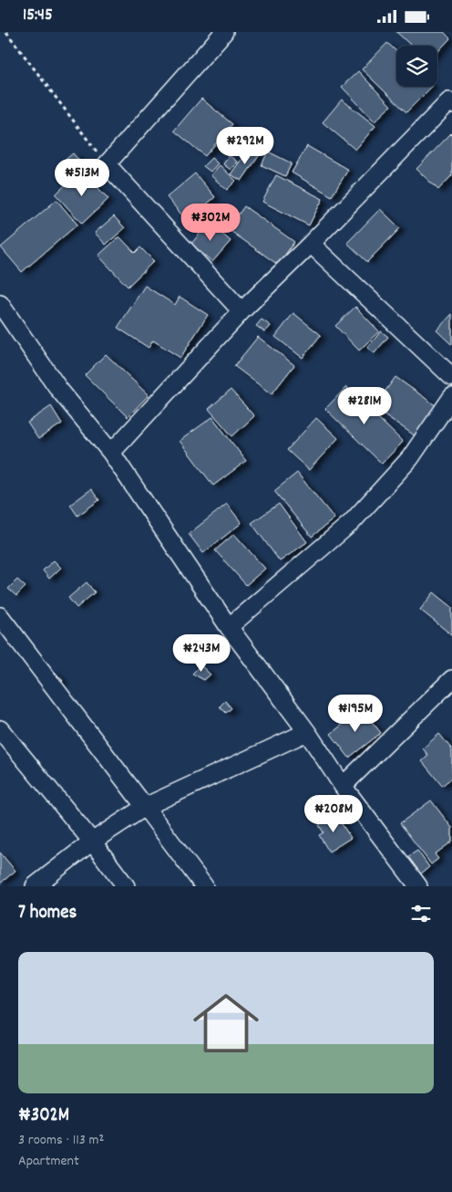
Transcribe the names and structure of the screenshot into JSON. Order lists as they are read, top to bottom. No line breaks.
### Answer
{"page":{"status":"15:45","price":["₦292M","₦513M","₦302M","₦281M","₦243M","₦195M","₦208M"],"heading":"7 homes","list":[{"name":"₦302M","note":"3 rooms · 113 m² · Apartment"}]}}
